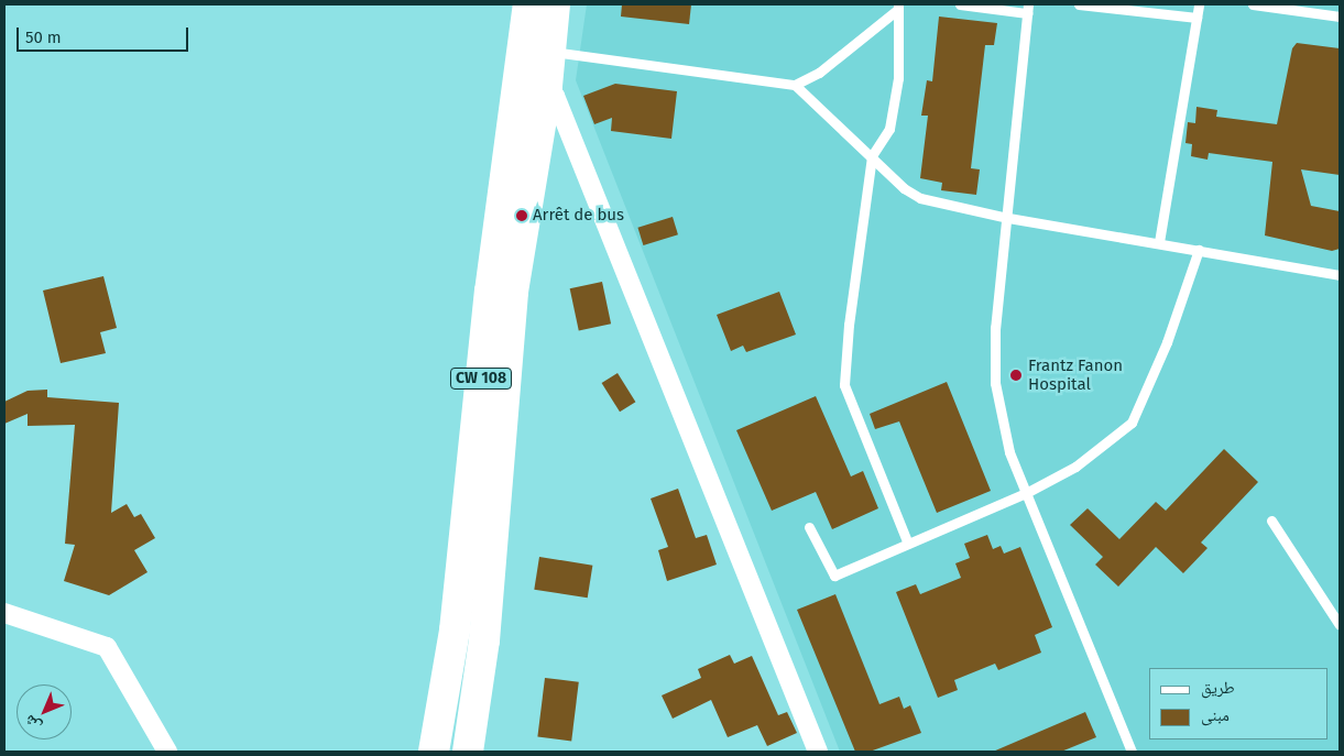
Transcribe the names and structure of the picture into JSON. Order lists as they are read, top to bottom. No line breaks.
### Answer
{"streets":{"highway":["CW 108"]},"places":["Arrêt de bus","Frantz Fanon Hospital"],"legend":["طريق","مبنى"],"scale_bar":"50 m","north":"bottom left"}
